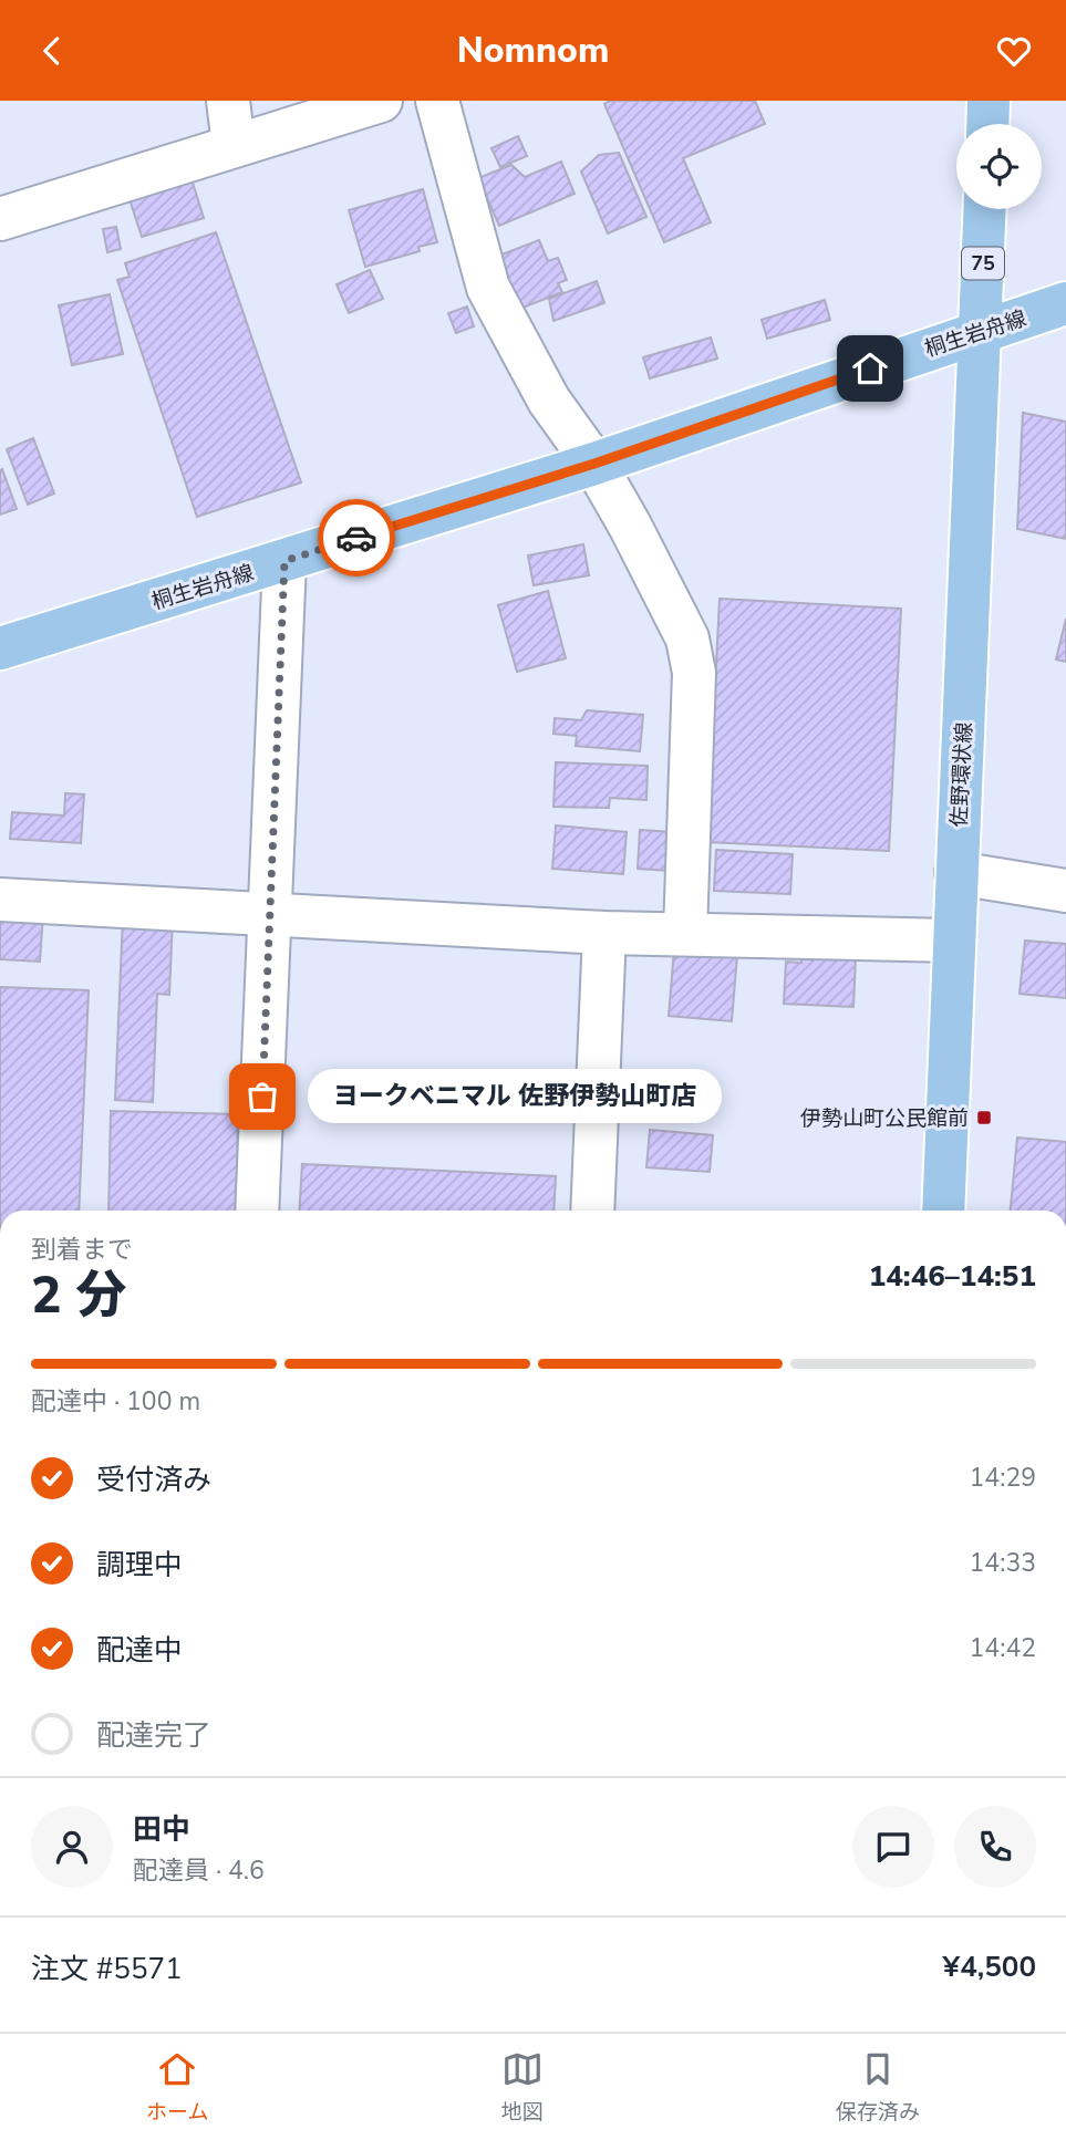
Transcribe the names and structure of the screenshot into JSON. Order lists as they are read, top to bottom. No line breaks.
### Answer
{"streets":{"main road":["75","桐生岩舟線","佐野環状線"]},"crossings":[["75","桐生岩舟線"],["75","佐野環状線"],["桐生岩舟線","佐野環状線"]],"places":{"other":["ヨークベニマル 佐野伊勢山町店"],"transit":["伊勢山町公民館前"]},"page":{"header":"Nomnom","bubble":"ヨークベニマル 佐野伊勢山町店","heading":["2 分","到着まで","14:46–14:51"],"panel":["田中","配達員 · 4.6","注文 #5571","¥4,500"],"bar":"配達中 · 100 m","list":[["受付済み","14:29"],["調理中","14:33"],["配達中","14:42"],"配達完了"],"tabs":["ホーム","地図","保存済み"]}}
